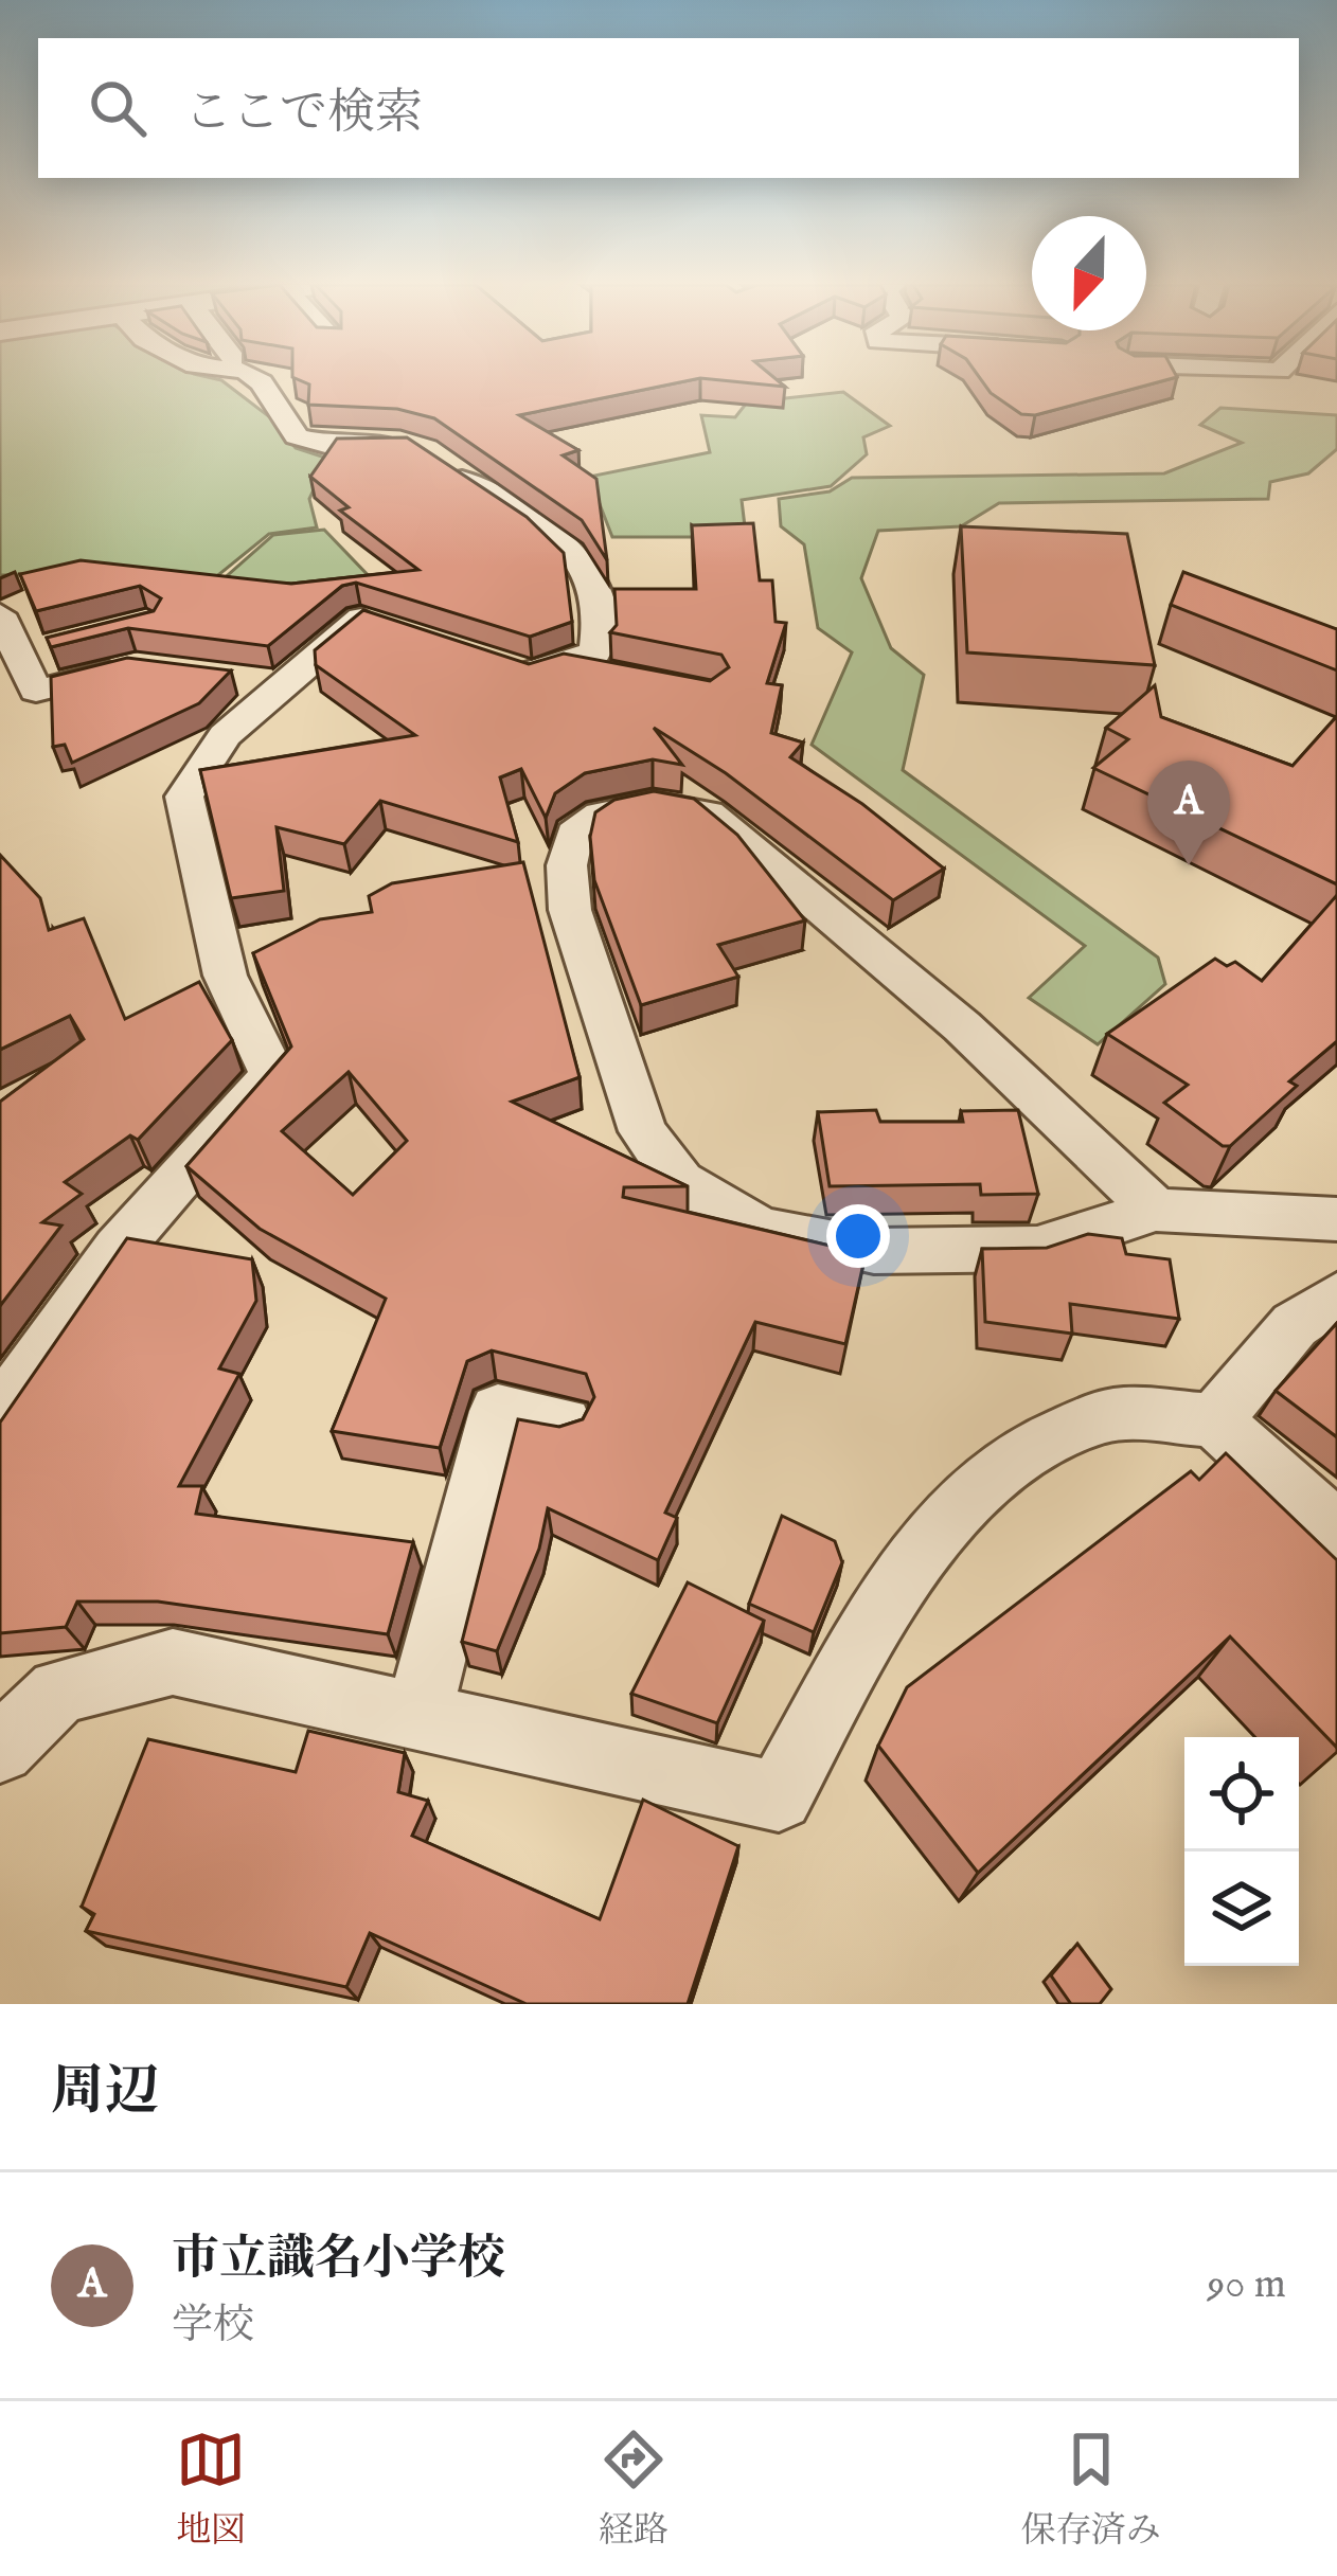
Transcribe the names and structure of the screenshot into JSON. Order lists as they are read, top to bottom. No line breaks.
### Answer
{"north":"bottom","page":{"search":"ここで検索","pins":"A","heading":"周辺","list":[{"mark":"A","name":"市立識名小学校","note":"学校","value":"90 m"}],"nav":["地図","経路","保存済み"]}}
